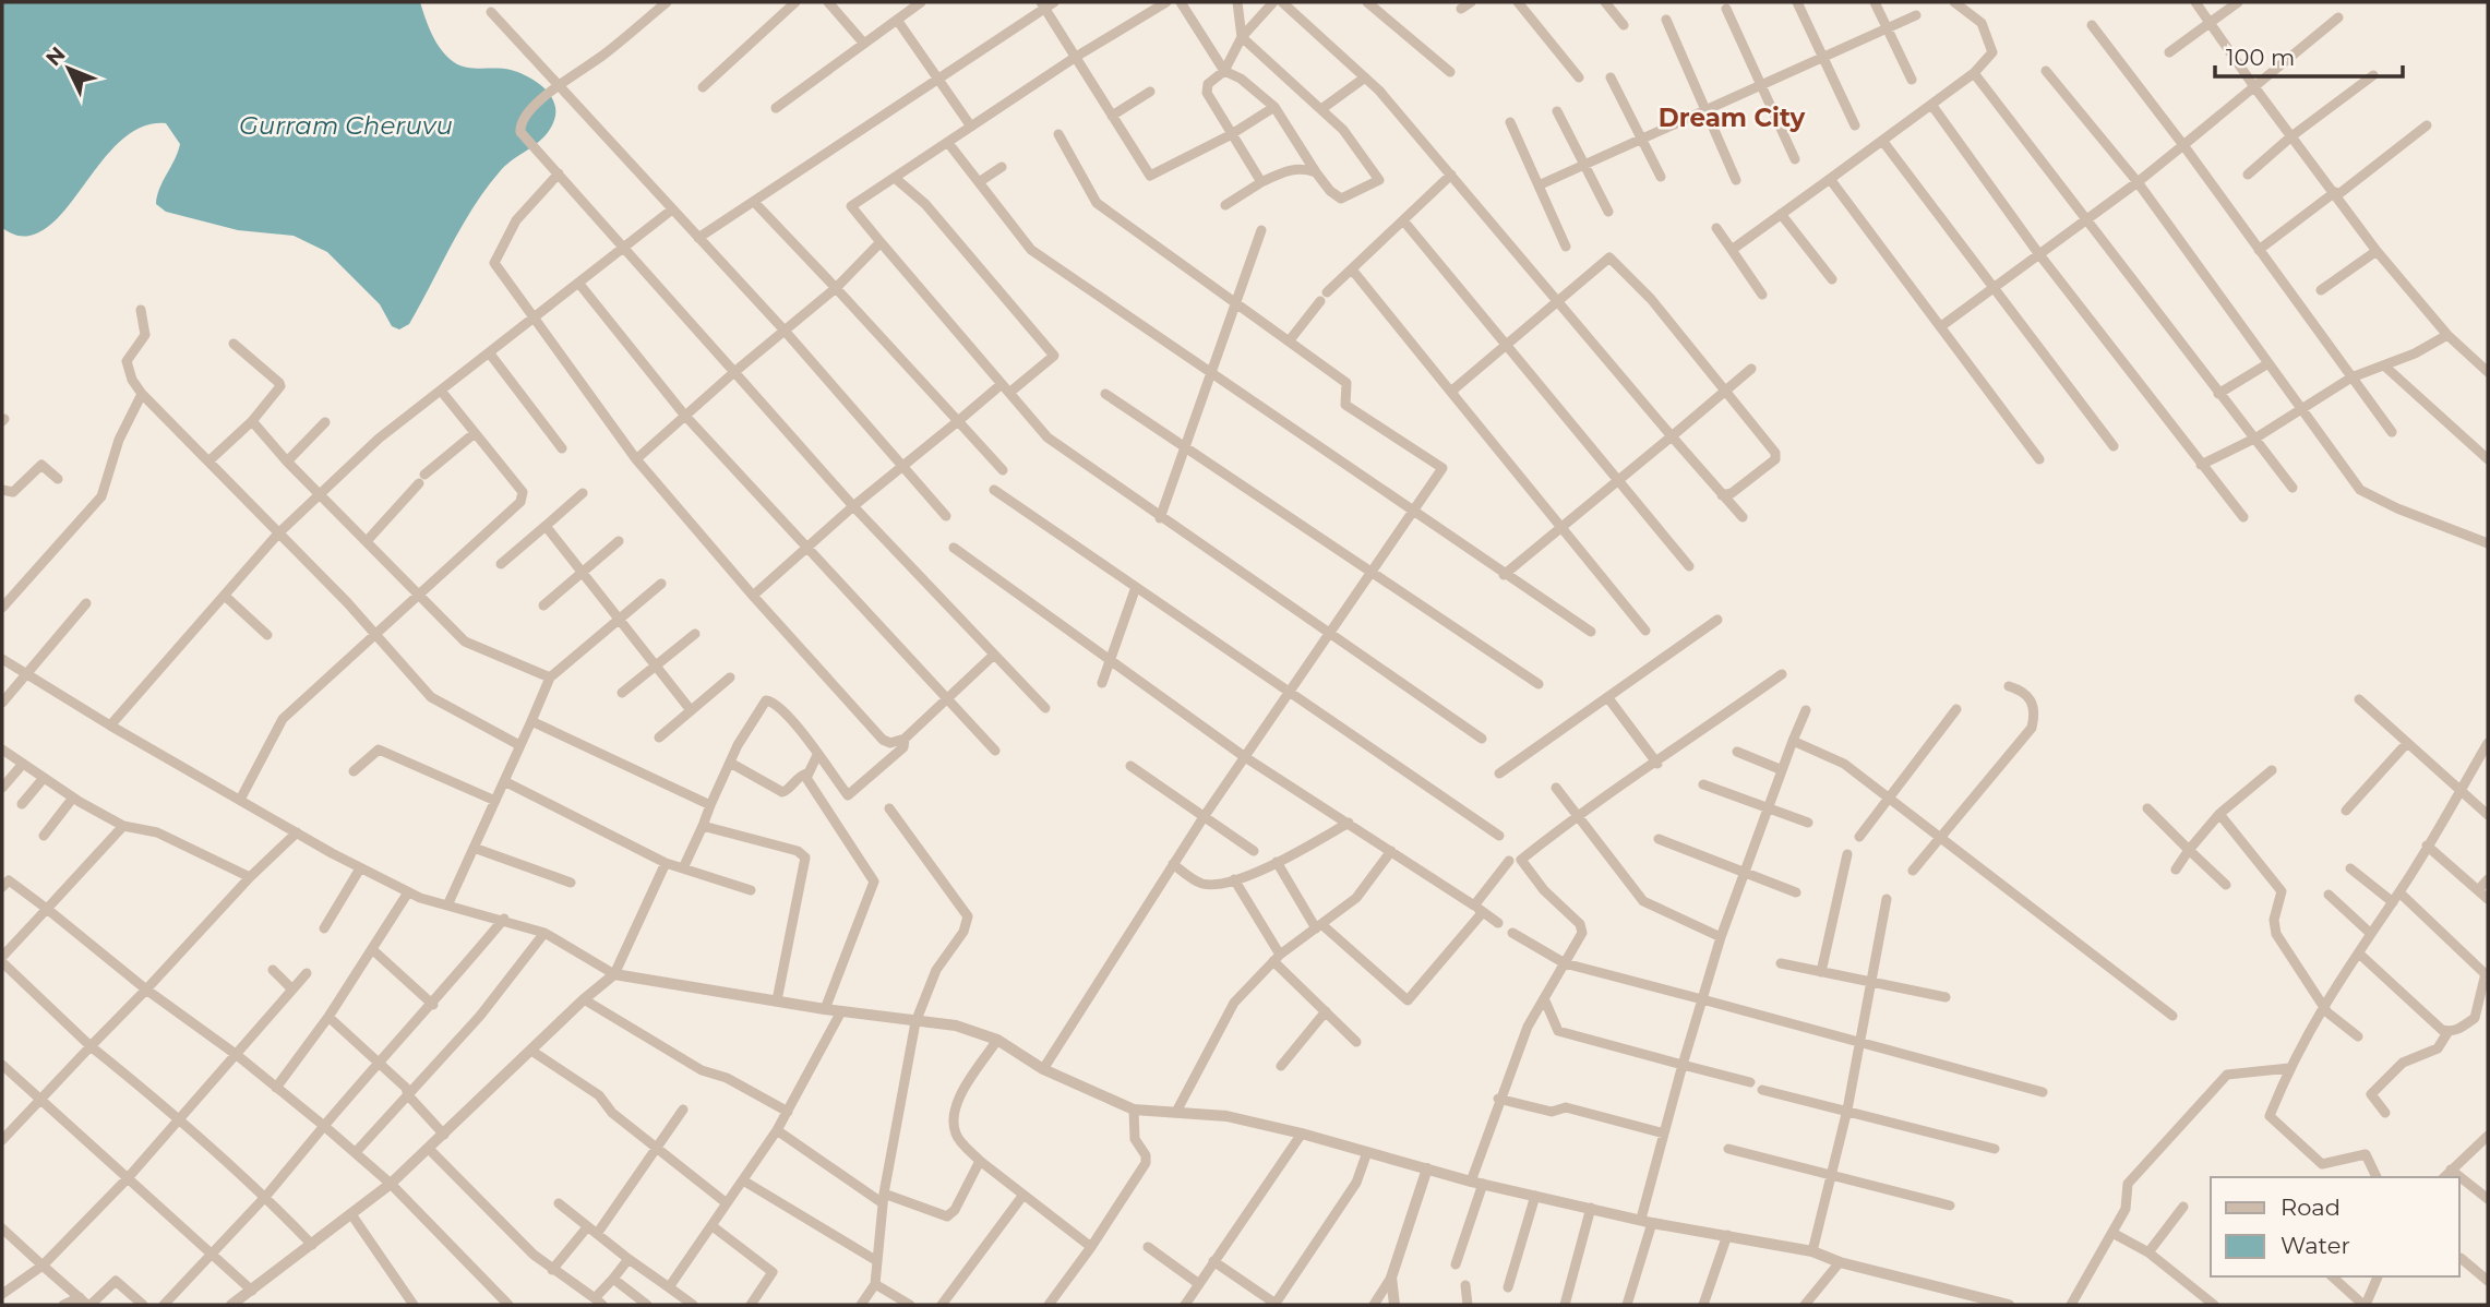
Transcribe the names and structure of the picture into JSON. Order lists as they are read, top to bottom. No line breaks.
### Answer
{"districts":["Dream City"],"water":["Gurram Cheruvu"],"legend":["Road","Water"],"scale_bar":"100 m","north":"top left"}
